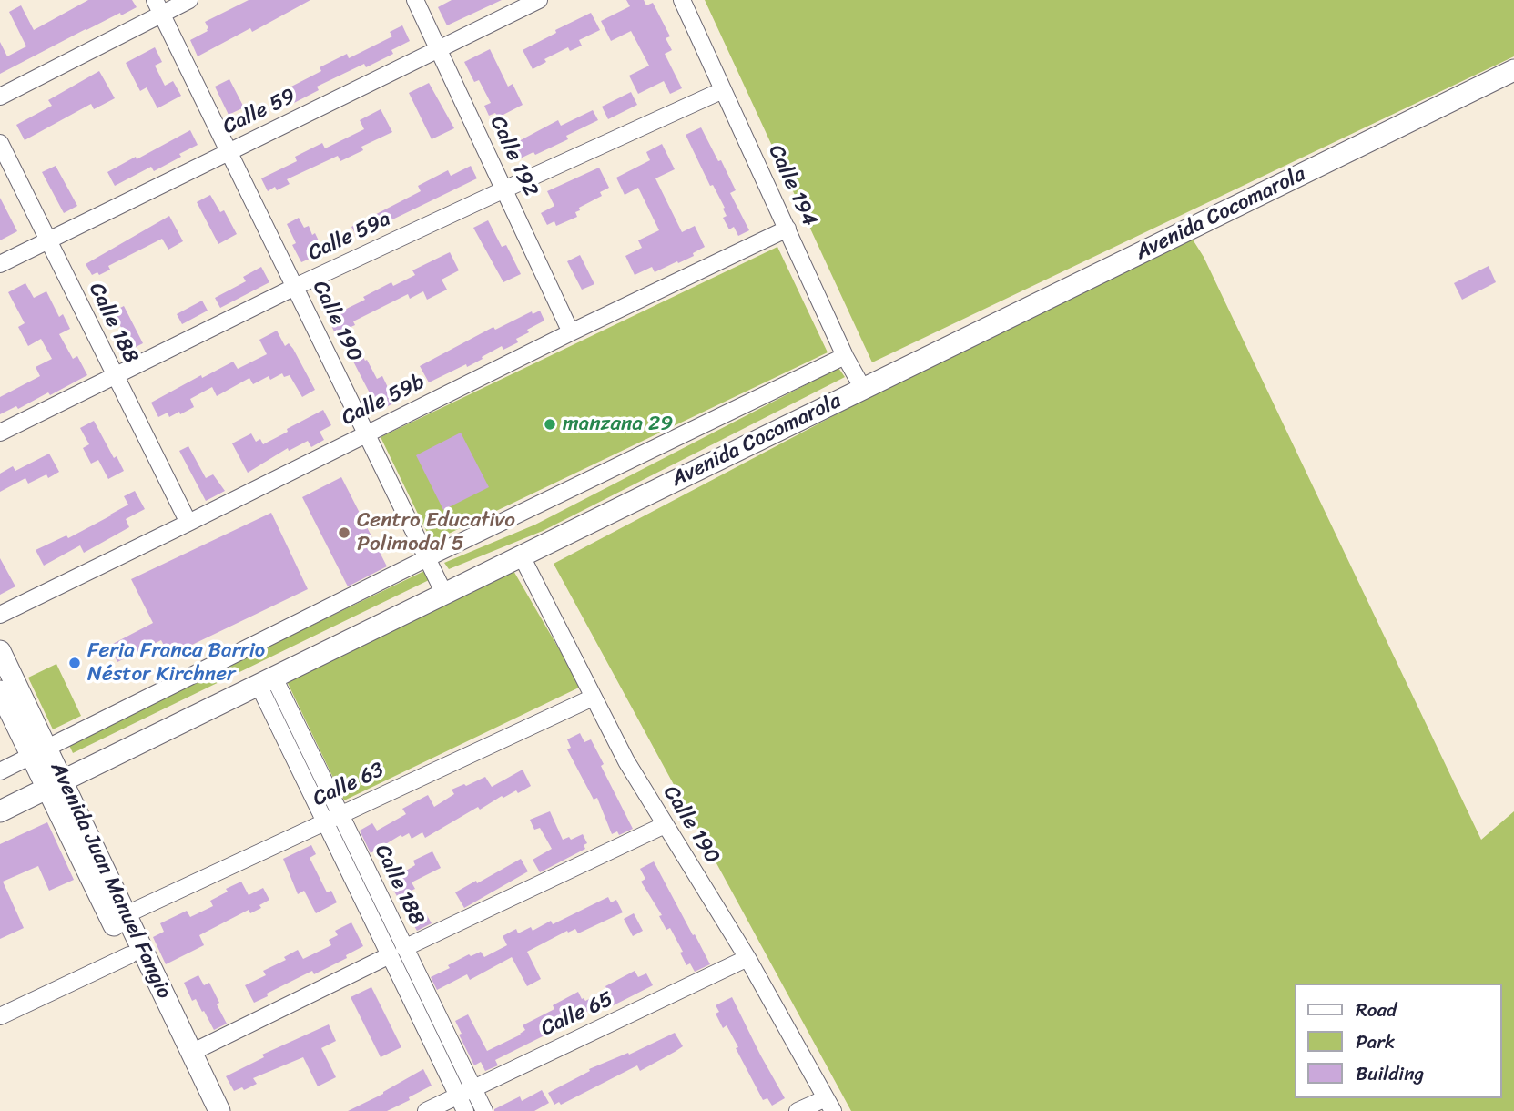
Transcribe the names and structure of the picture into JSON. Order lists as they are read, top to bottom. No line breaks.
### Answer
{"streets":{"main road":["Avenida Cocomarola","Avenida Juan Manuel Fangio"],"street":["Calle 59","Calle 192","Calle 194","Calle 59a","Calle 190","Calle 188","Calle 59b","Calle 63","Calle 65"]},"crossings":[["Calle 59","Calle 192"],["Calle 59","Calle 190"],["Calle 59","Calle 188"],["Calle 192","Calle 59a"],["Calle 192","Calle 59b"],["Calle 194","Avenida Cocomarola"],["Calle 194","Calle 59a"],["Calle 194","Calle 59b"],["Avenida Cocomarola","Calle 190"],["Avenida Cocomarola","Calle 188"],["Avenida Cocomarola","Avenida Juan Manuel Fangio"],["Calle 59a","Calle 190"],["Calle 59a","Calle 188"],["Calle 190","Calle 59b"],["Calle 190","Calle 63"],["Calle 190","Calle 65"],["Calle 188","Calle 59b"],["Calle 188","Calle 63"],["Calle 188","Calle 65"],["Calle 63","Avenida Juan Manuel Fangio"]],"places":["manzana 29","Centro Educativo Polimodal 5","Feria Franca Barrio Néstor Kirchner"],"legend":["Road","Park","Building"]}
